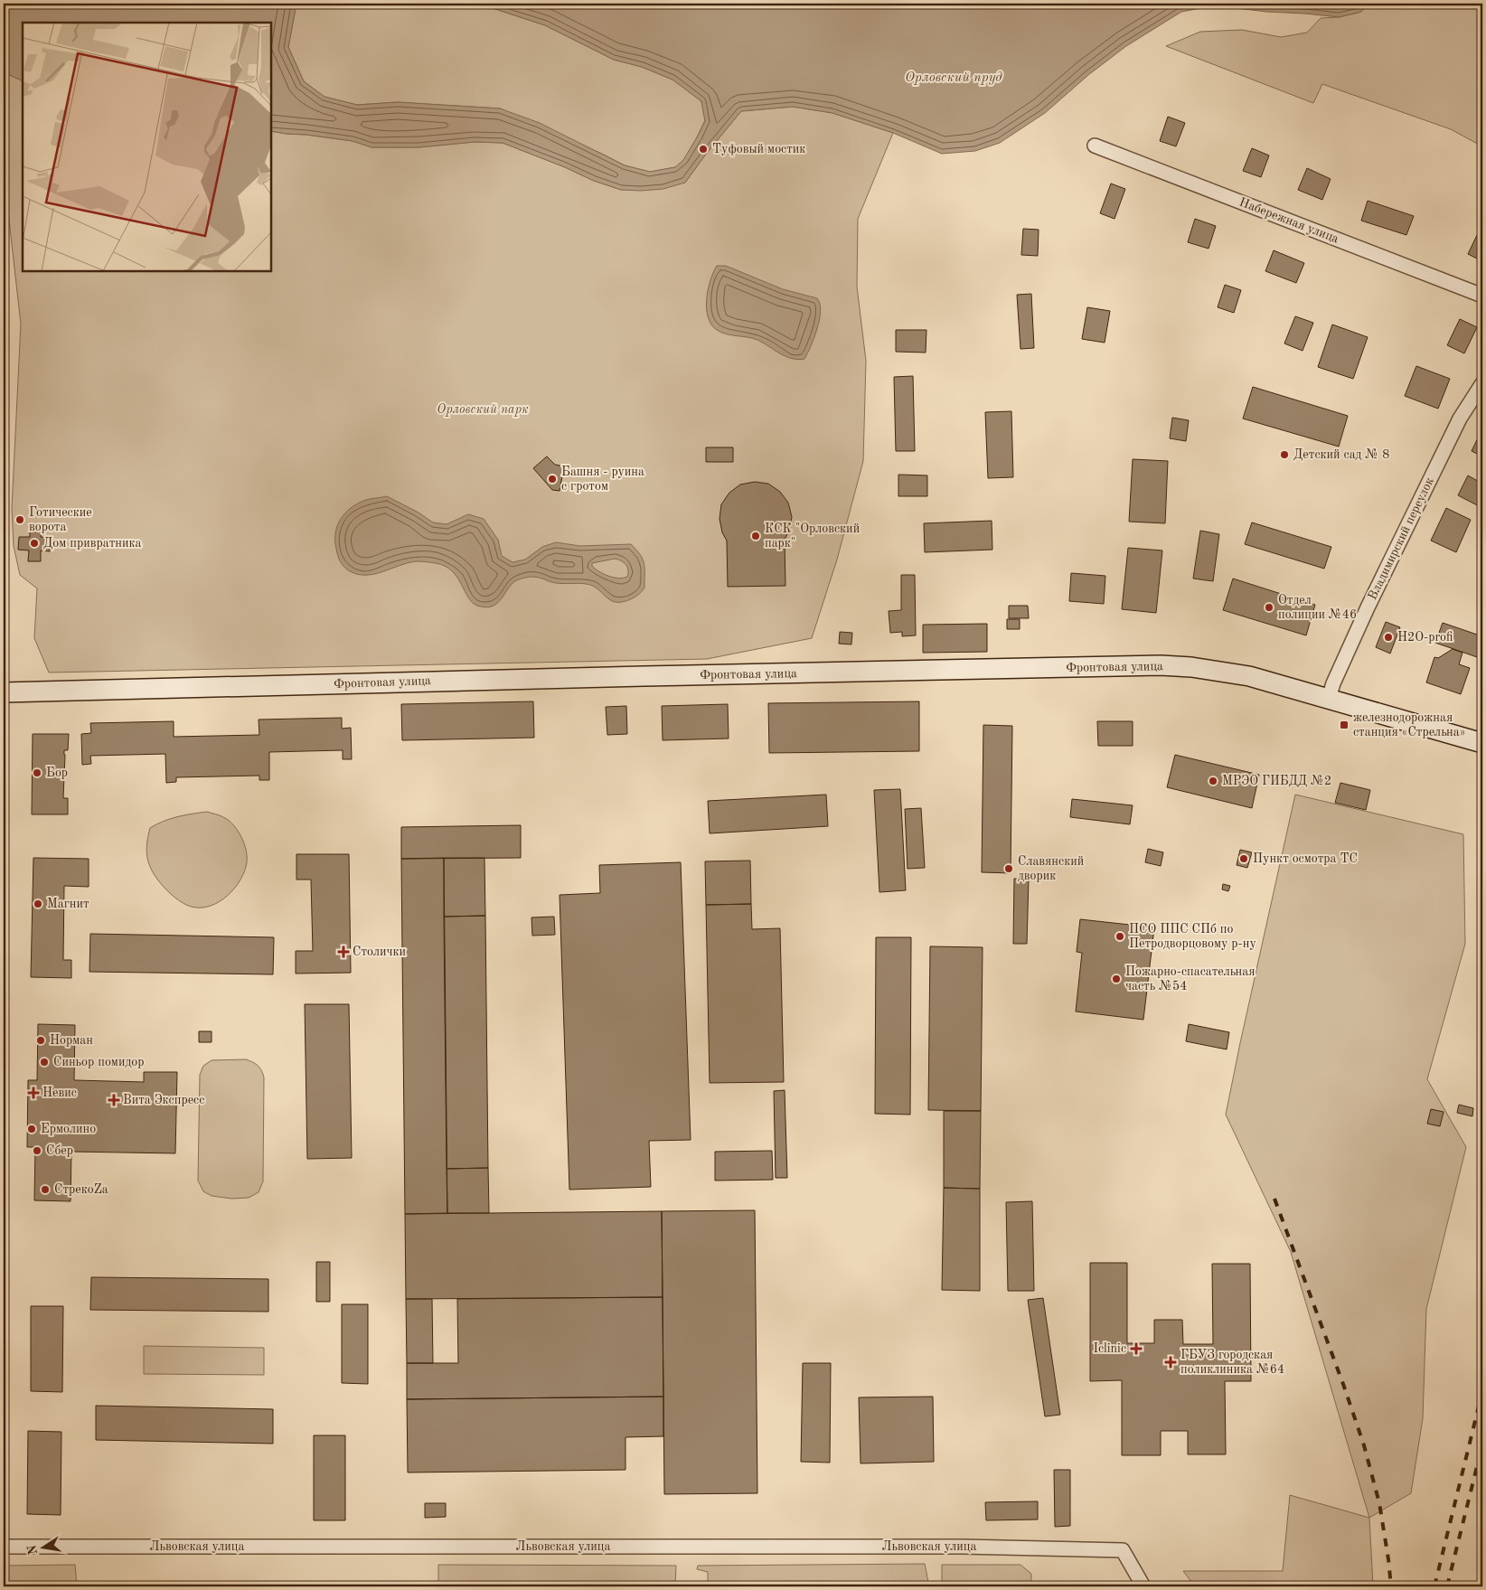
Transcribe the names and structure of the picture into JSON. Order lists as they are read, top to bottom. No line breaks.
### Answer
{"streets":{"main road":["Фронтовая улица"],"street":["Набережная улица","Владимирский переулок","Львовская улица"]},"crossings":[["Владимирский переулок","Фронтовая улица"]],"water":["Орловский пруд"],"parks":["Орловский парк"],"places":{"other":["Туфовый мостик","Детский сад № 8","Башня - руина с гротом","Готические ворота","КСК \"Орловский парк\"","Дом привратника","Отдел полиции №46","H2O-profi","Бор","МРЭО ГИБДД №2","Пункт осмотра ТС","Славянский дворик","Магнит","ПСО ППС СПб по Петродворцовому р-ну","Пожарно-спасательная часть №54","Норман","Синьор помидор","Ермолино","Сбер","СтрекоZа"],"transit":["железнодорожная станция «Стрельна»"],"health":["Столички","Невис","Вита Экспресс","Iclinic","ГБУЗ городская поликлиника №64"]},"north":"left"}
